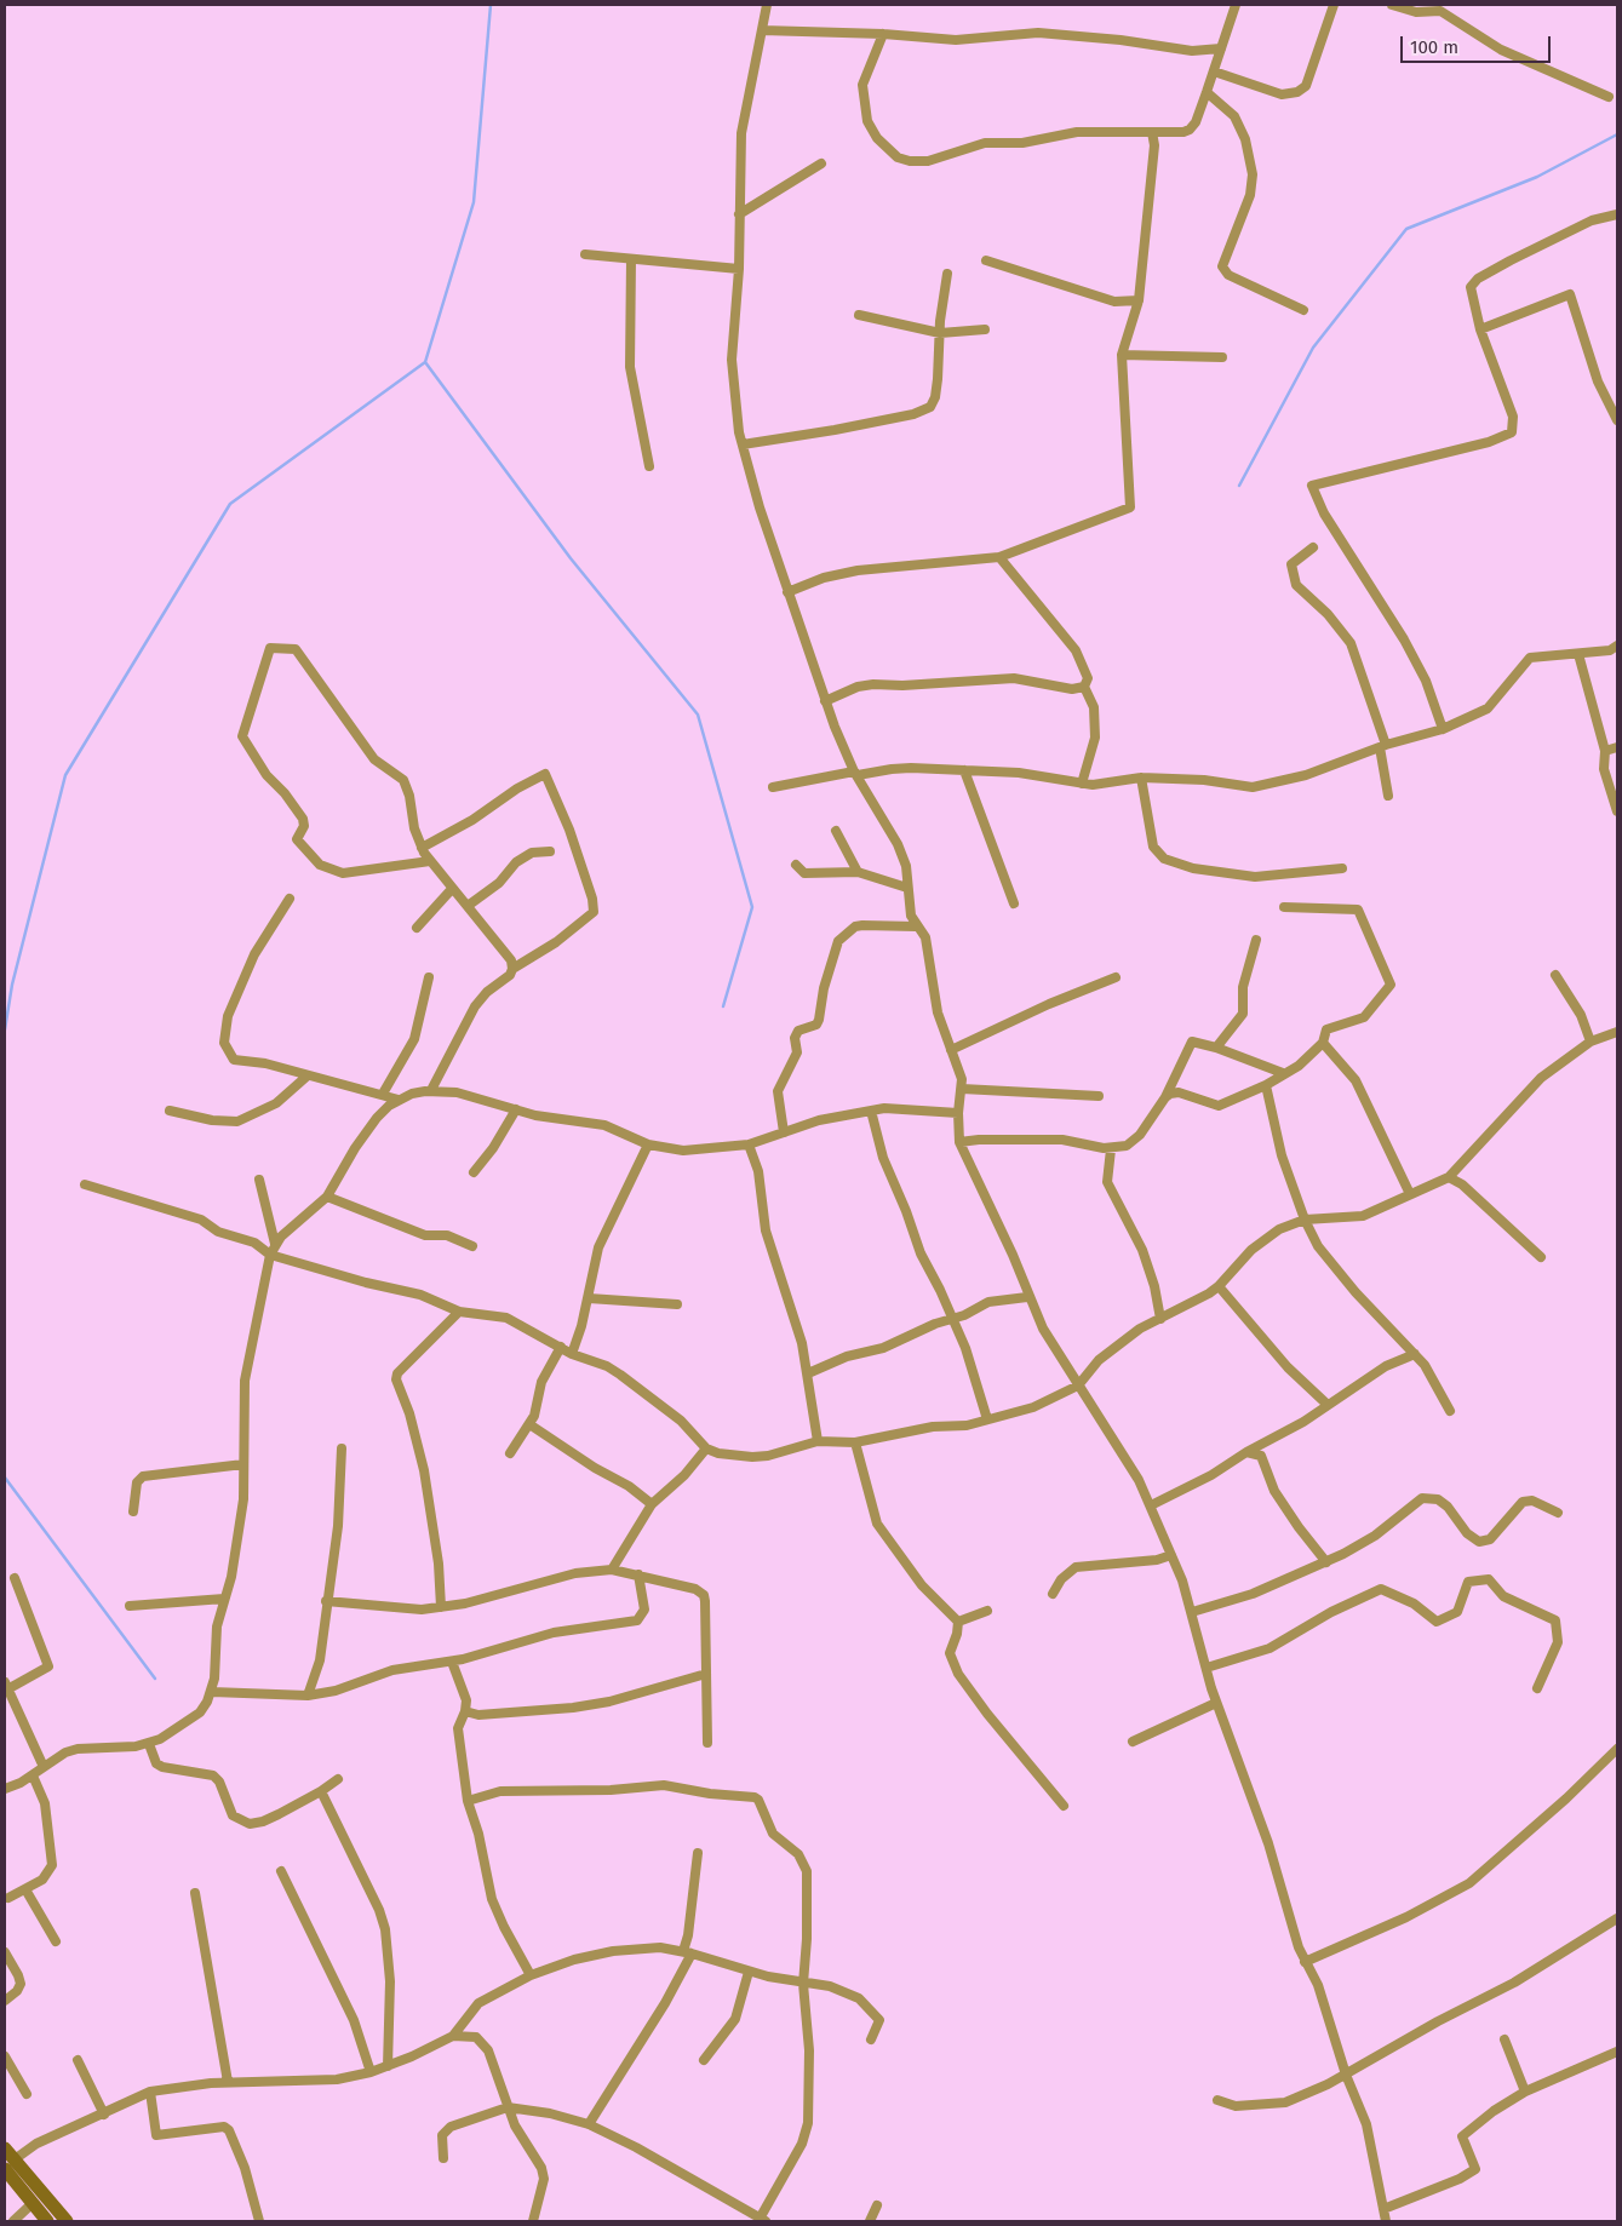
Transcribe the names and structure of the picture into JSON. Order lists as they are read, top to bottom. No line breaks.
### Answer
{"scale_bar":"100 m"}
